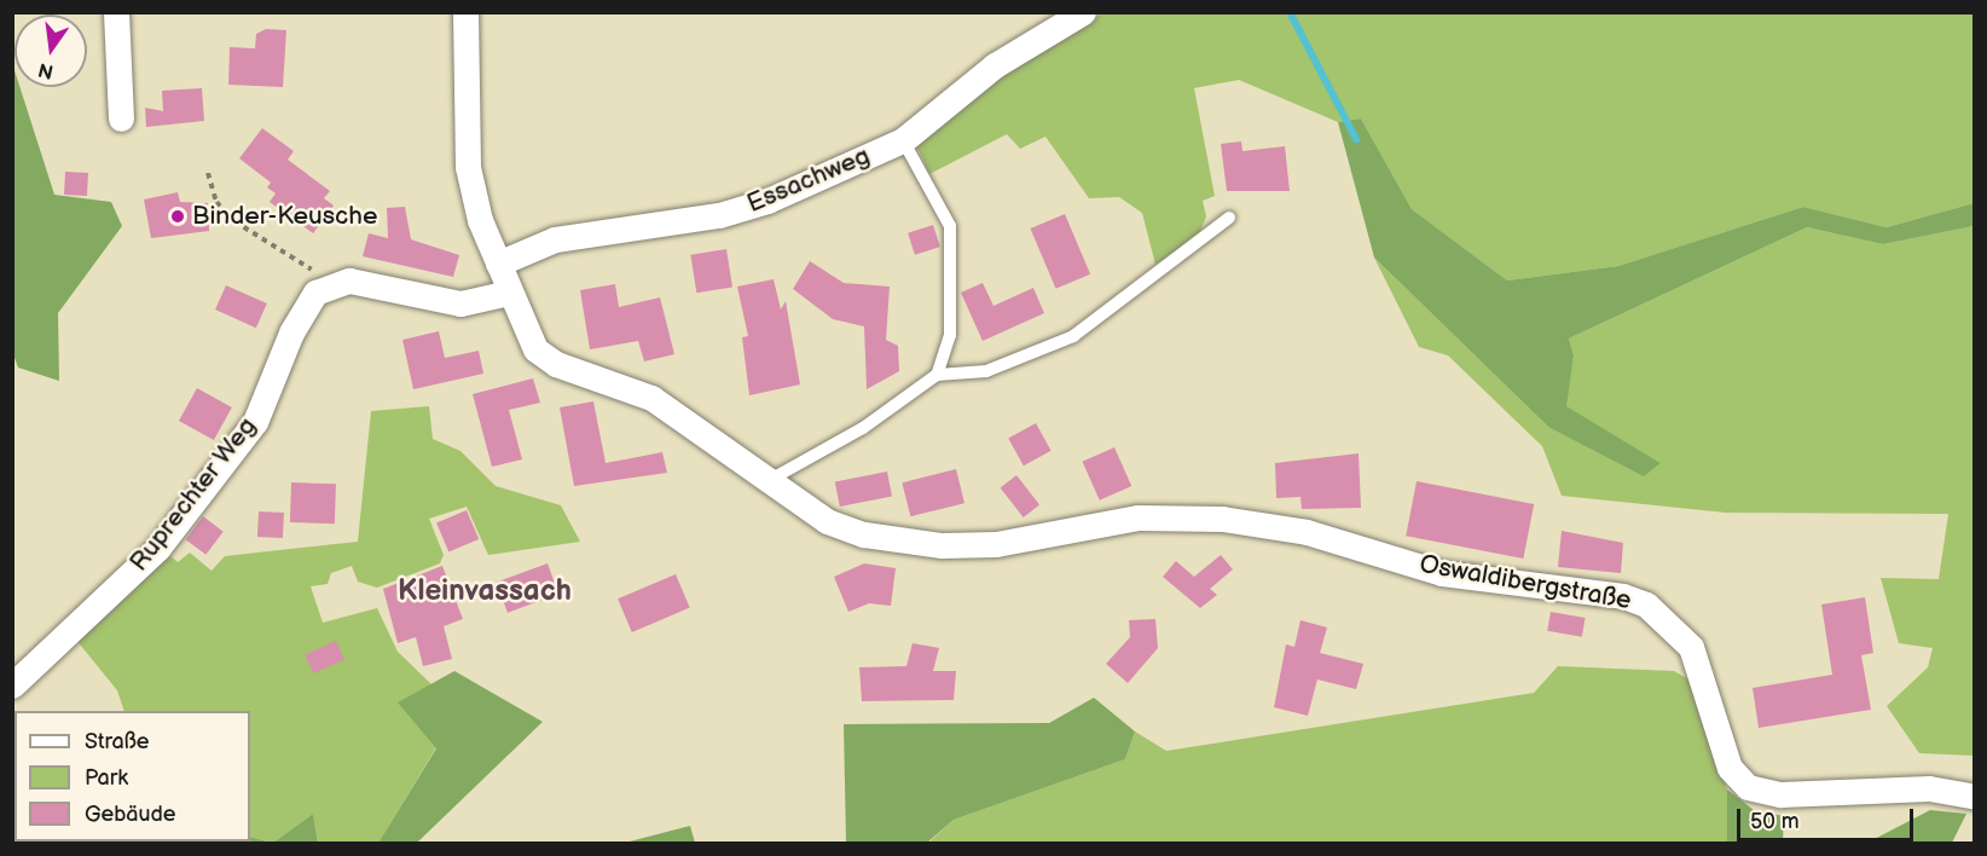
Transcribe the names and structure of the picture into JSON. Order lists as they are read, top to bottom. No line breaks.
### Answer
{"streets":{"street":["Essachweg","Ruprechter Weg","Oswaldibergstraße"]},"crossings":[["Essachweg","Oswaldibergstraße"]],"districts":["Kleinvassach"],"places":["Binder-Keusche"],"legend":["Straße","Park","Gebäude"],"scale_bar":"50 m","north":"bottom"}
